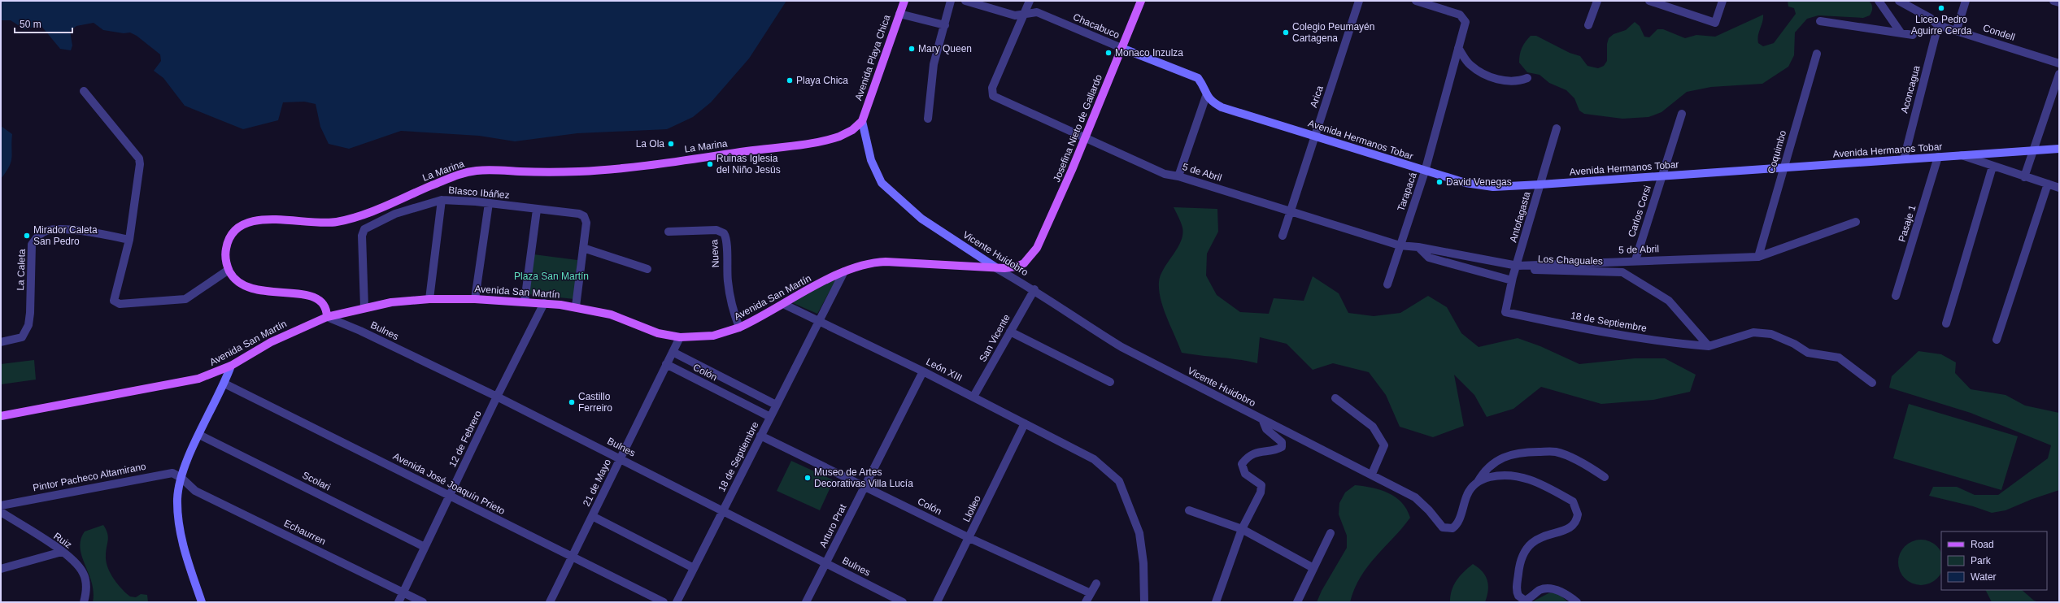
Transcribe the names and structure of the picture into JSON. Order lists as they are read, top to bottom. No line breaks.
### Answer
{"streets":{"main road":["Avenida Playa Chica","Josefina Nieto de Gallardo","La Marina","Avenida San Martín"],"street":["Chacabuco","Condell","Aconcagua","Arica","Avenida Hermanos Tobar","Coquimbo","5 de Abril","Tarapacá","Blasco Ibáñez","Carlos Corsi","Antofagasta","Pasaje 1","Nueva","Vicente Huidobro","Los Chaguales","La Caleta","18 de Septiembre","Bulnes","San Vicente","León XIII","Colón","12 de Febrero","Pintor Pacheco Altamirano","Scolari","21 de Mayo","Avenida José Joaquín Prieto","Llolleo","Arturo Prat","Echaurren","Ruiz"]},"crossings":[["Chacabuco","Josefina Nieto de Gallardo"],["Chacabuco","Avenida Hermanos Tobar"],["Chacabuco","5 de Abril"],["Condell","Aconcagua"],["Avenida Playa Chica","La Marina"],["Avenida Playa Chica","Vicente Huidobro"],["Aconcagua","Avenida Hermanos Tobar"],["Arica","Avenida Hermanos Tobar"],["Arica","5 de Abril"],["Josefina Nieto de Gallardo","5 de Abril"],["Josefina Nieto de Gallardo","Avenida San Martín"],["Avenida Hermanos Tobar","Coquimbo"],["Avenida Hermanos Tobar","Tarapacá"],["Avenida Hermanos Tobar","Carlos Corsi"],["Avenida Hermanos Tobar","Antofagasta"],["Avenida Hermanos Tobar","Pasaje 1"],["La Marina","Vicente Huidobro"],["La Marina","Avenida San Martín"],["La Marina","Bulnes"],["Coquimbo","5 de Abril"],["5 de Abril","Tarapacá"],["5 de Abril","Carlos Corsi"],["5 de Abril","Antofagasta"],["5 de Abril","Los Chaguales"],["Blasco Ibáñez","Avenida San Martín"],["Antofagasta","Los Chaguales"],["Antofagasta","18 de Septiembre"],["Nueva","Avenida San Martín"],["Vicente Huidobro","Avenida San Martín"],["Vicente Huidobro","San Vicente"],["Los Chaguales","18 de Septiembre"],["Avenida San Martín","18 de Septiembre"],["Avenida San Martín","Bulnes"],["Avenida San Martín","León XIII"],["Avenida San Martín","12 de Febrero"],["Avenida San Martín","21 de Mayo"],["18 de Septiembre","Bulnes"],["18 de Septiembre","León XIII"],["18 de Septiembre","Colón"],["Bulnes","12 de Febrero"],["Bulnes","21 de Mayo"],["Bulnes","Arturo Prat"],["San Vicente","León XIII"],["León XIII","Llolleo"],["León XIII","Arturo Prat"],["Colón","21 de Mayo"],["Colón","Llolleo"],["Colón","Arturo Prat"],["12 de Febrero","Scolari"],["12 de Febrero","Avenida José Joaquín Prieto"],["12 de Febrero","Echaurren"],["Pintor Pacheco Altamirano","Echaurren"],["21 de Mayo","Avenida José Joaquín Prieto"]],"parks":["Plaza San Martín"],"places":["Liceo Pedro Aguirre Cerda","Colegio Peumayén Cartagena","Mary Queen","Monaco Inzulza","Playa Chica","La Ola","Ruinas Iglesia del Niño Jesús","David Venegas","Mirador Caleta San Pedro","Castillo Ferreiro","Museo de Artes Decorativas Villa Lucía"],"legend":["Road","Park","Water"],"scale_bar":"50 m"}
